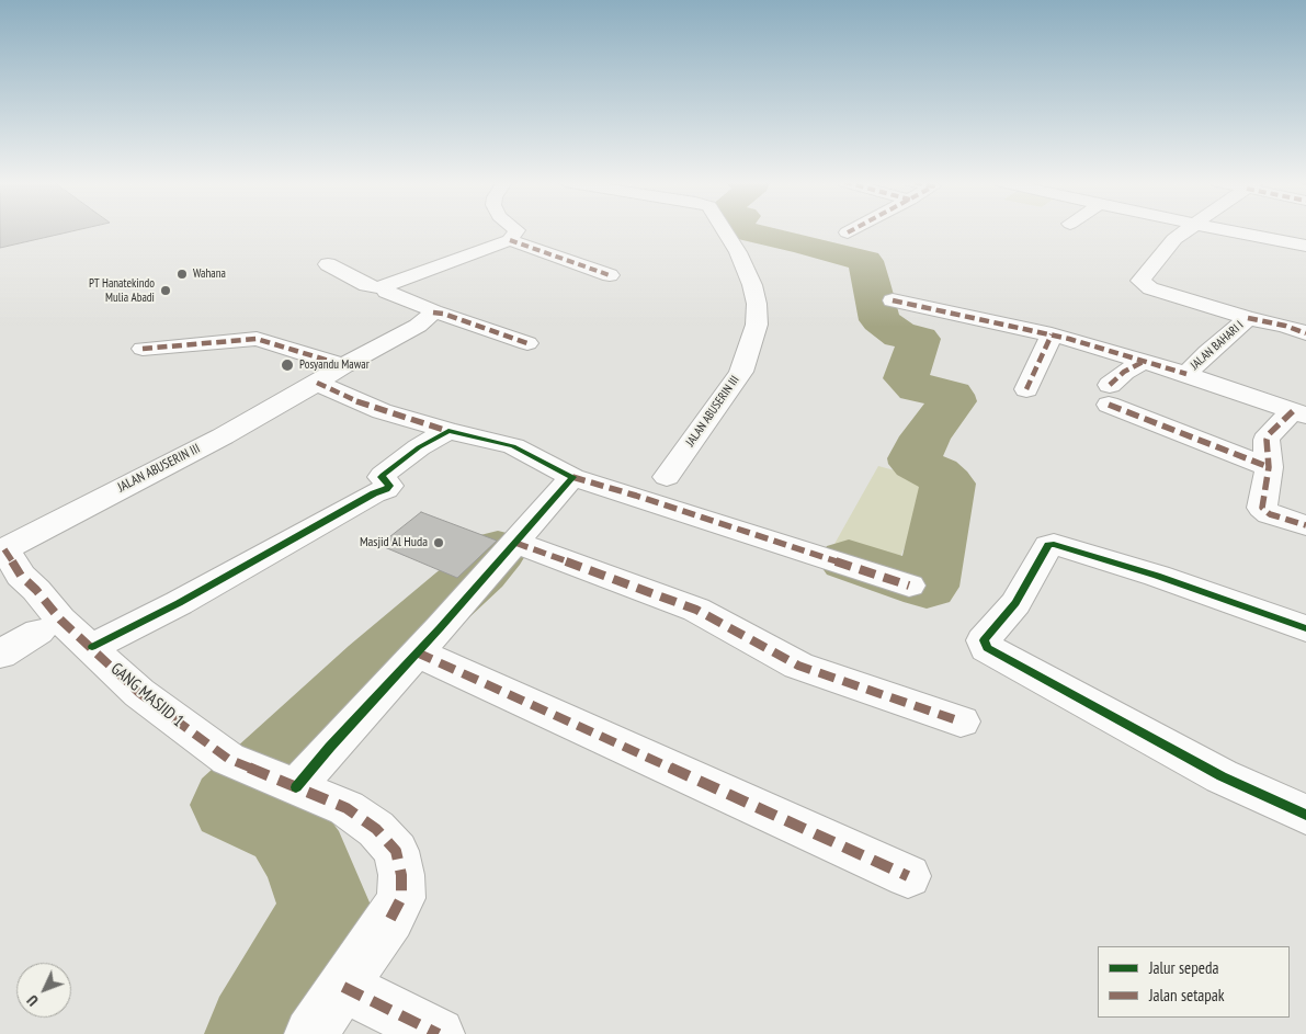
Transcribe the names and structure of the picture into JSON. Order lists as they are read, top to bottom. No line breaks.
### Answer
{"streets":{"street":["JALAN BAHARI I","JALAN ABUSERIN III","GANG MASJID 1"]},"crossings":[["JALAN ABUSERIN III","GANG MASJID 1"]],"places":["Wahana","PT Hanatekindo Mulia Abadi","Posyandu Mawar","Masjid Al Huda"],"legend":["Jalur sepeda","Jalan setapak"],"north":"bottom left"}
